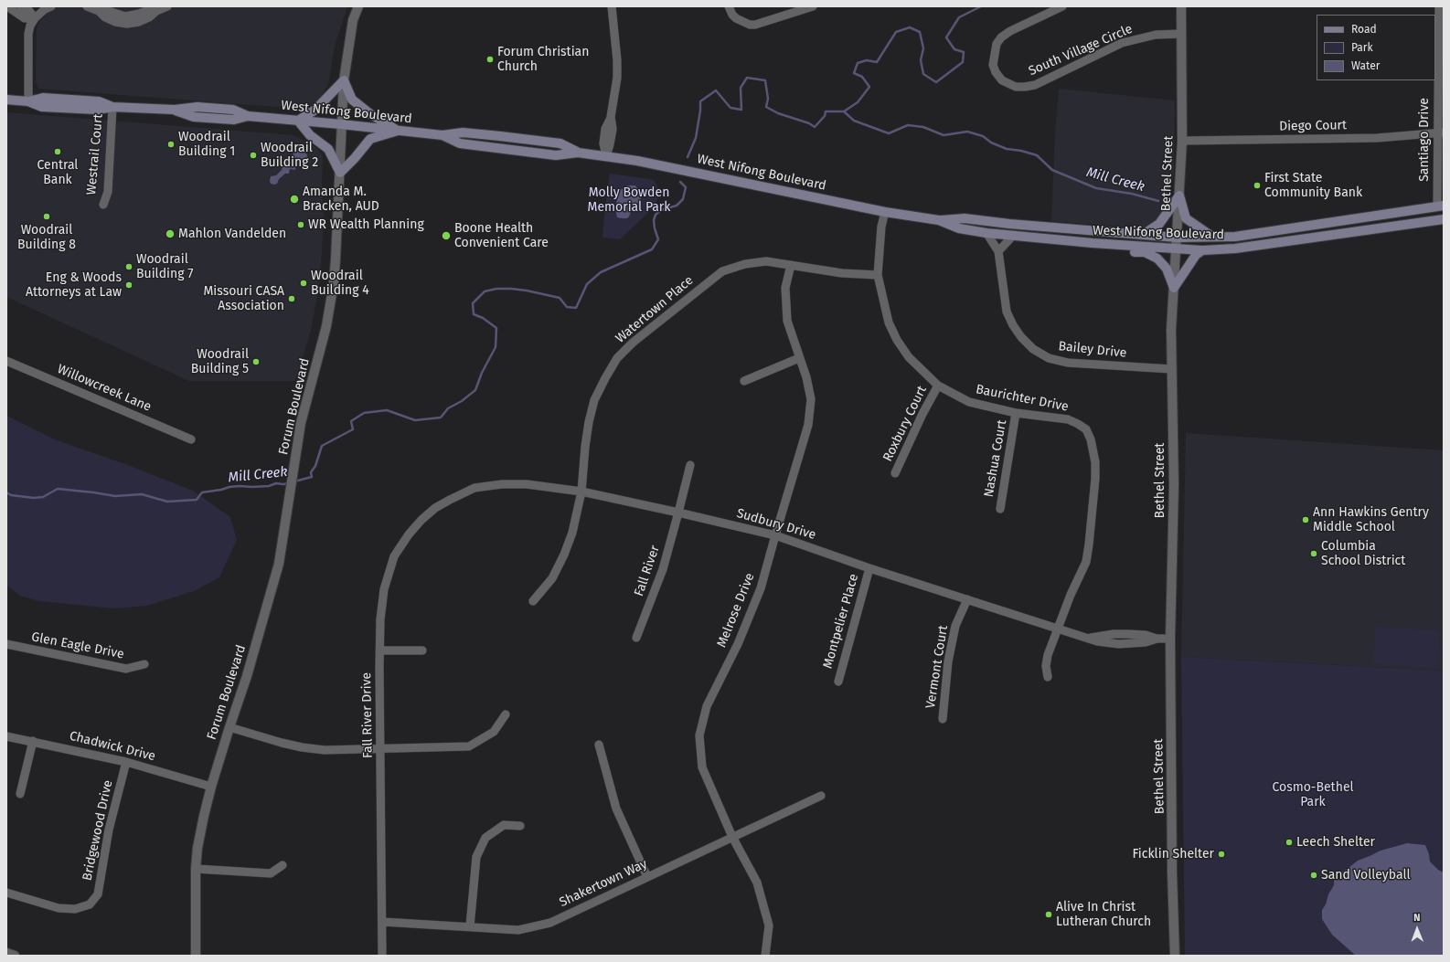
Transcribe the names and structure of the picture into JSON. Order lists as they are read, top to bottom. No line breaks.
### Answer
{"streets":{"main road":["West Nifong Boulevard"],"street":["South Village Circle","Diego Court","Santiago Drive","Westrail Court","Bethel Street","Watertown Place","Bailey Drive","Willowcreek Lane","Baurichter Drive","Forum Boulevard","Roxbury Court","Nashua Court","Sudbury Drive","Fall River","Melrose Drive","Montpelier Place","Glen Eagle Drive","Vermont Court","Fall River Drive","Chadwick Drive","Bridgewood Drive","Shakertown Way"]},"crossings":[["South Village Circle","Bethel Street"],["West Nifong Boulevard","Santiago Drive"],["West Nifong Boulevard","Westrail Court"],["West Nifong Boulevard","Bethel Street"],["West Nifong Boulevard","Bailey Drive"],["West Nifong Boulevard","Baurichter Drive"],["West Nifong Boulevard","Forum Boulevard"],["Diego Court","Santiago Drive"],["Diego Court","Bethel Street"],["Bethel Street","Bailey Drive"],["Bethel Street","Sudbury Drive"],["Watertown Place","Baurichter Drive"],["Watertown Place","Sudbury Drive"],["Watertown Place","Melrose Drive"],["Baurichter Drive","Roxbury Court"],["Baurichter Drive","Nashua Court"],["Baurichter Drive","Sudbury Drive"],["Forum Boulevard","Chadwick Drive"],["Sudbury Drive","Fall River"],["Sudbury Drive","Melrose Drive"],["Sudbury Drive","Montpelier Place"],["Sudbury Drive","Vermont Court"],["Sudbury Drive","Fall River Drive"],["Melrose Drive","Shakertown Way"],["Fall River Drive","Shakertown Way"],["Chadwick Drive","Bridgewood Drive"]],"water":["Mill Creek"],"parks":["Molly Bowden Memorial Park","Cosmo-Bethel Park"],"places":["Forum Christian Church","Woodrail Building 1","Central Bank","Woodrail Building 2","First State Community Bank","Amanda M. Bracken, AUD","Woodrail Building 8","WR Wealth Planning","Mahlon Vandelden","Boone Health Convenient Care","Woodrail Building 7","Woodrail Building 4","Eng & Woods Attorneys at Law","Missouri CASA Association","Woodrail Building 5","Ann Hawkins Gentry Middle School","Columbia School District","Leech Shelter","Ficklin Shelter","Sand Volleyball","Alive In Christ Lutheran Church"],"legend":["Road","Park","Water"],"north":"top"}
